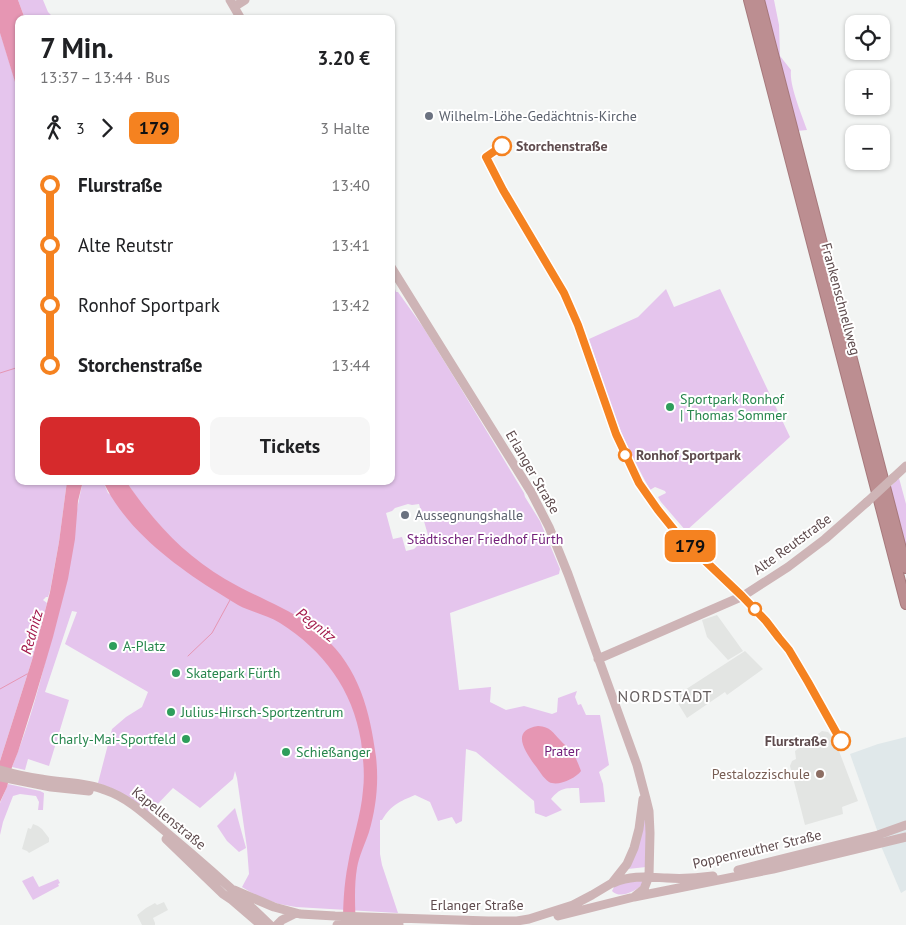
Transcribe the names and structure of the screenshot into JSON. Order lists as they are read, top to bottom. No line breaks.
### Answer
{"streets":{"highway":["Frankenschnellweg"],"main road":["Erlanger Straße","Alte Reutstraße","Kapellenstraße","Poppenreuther Straße"]},"crossings":[["Erlanger Straße","Alte Reutstraße"],["Erlanger Straße","Kapellenstraße"],["Erlanger Straße","Poppenreuther Straße"]],"districts":["NORDSTADT"],"water":["Pegnitz","Rednitz"],"parks":["Städtischer Friedhof Fürth","Prater"],"places":["Wilhelm-Löhe-Gedächtnis-Kirche","Storchenstraße","Sportpark Ronhof | Thomas Sommer","Ronhof Sportpark","Aussegnungshalle","A-Platz","Skatepark Fürth","Julius-Hirsch-Sportzentrum","Charly-Mai-Sportfeld","Flurstraße","Schießanger","Pestalozzischule"],"lines":["bus line 179"],"page":{"on_map":"179","map_buttons":["+","−"],"heading":["7 Min.","13:37 – 13:44 · Bus","3.20 €"],"legs":["3","179","3 Halte"],"list":[{"name":"Flurstraße","value":"13:40"},{"name":"Alte Reutstr","value":"13:41"},{"name":"Ronhof Sportpark","value":"13:42"},{"name":"Storchenstraße","value":"13:44"}],"buttons":["Los","Tickets"]}}
